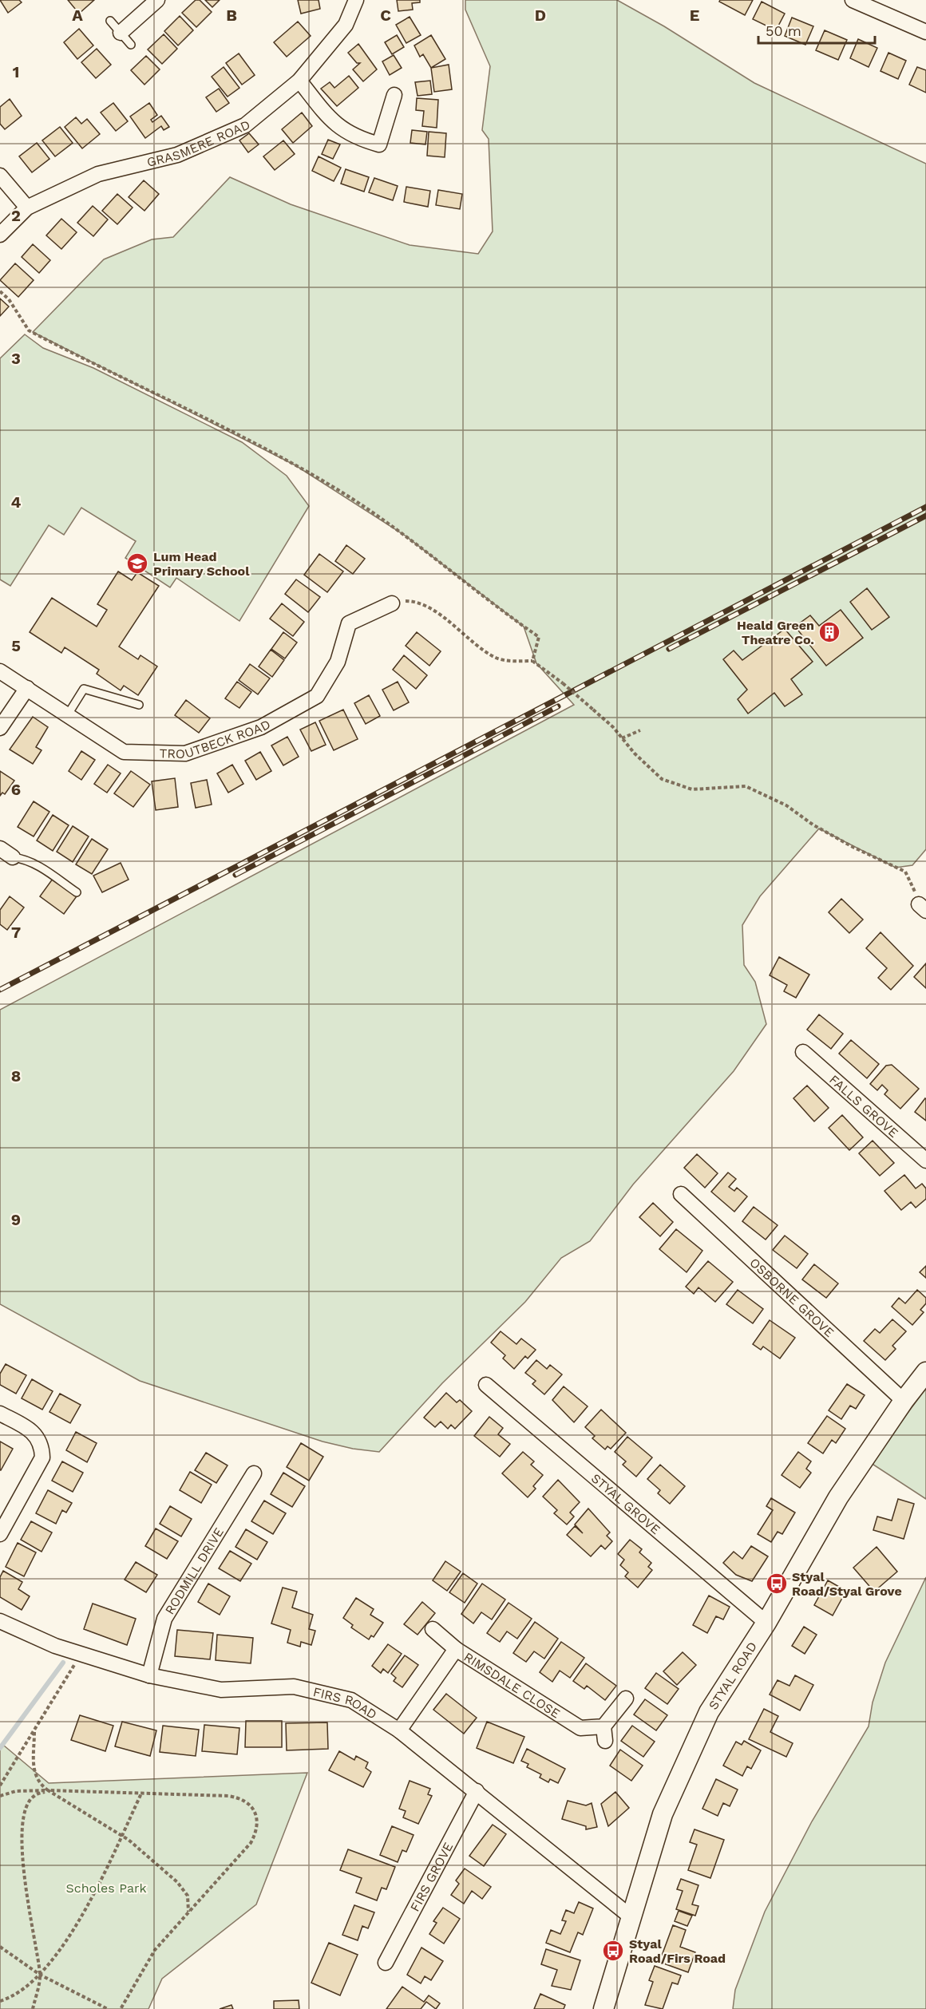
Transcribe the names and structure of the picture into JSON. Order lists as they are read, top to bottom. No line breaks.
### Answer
{"streets":{"main road":["STYAL ROAD"],"street":["GRASMERE ROAD","TROUTBECK ROAD","FALLS GROVE","OSBORNE GROVE","STYAL GROVE","RODMILL DRIVE","RIMSDALE CLOSE","FIRS ROAD","FIRS GROVE"]},"crossings":[["OSBORNE GROVE","STYAL ROAD"],["STYAL GROVE","STYAL ROAD"],["RODMILL DRIVE","FIRS ROAD"],["STYAL ROAD","FIRS ROAD"],["RIMSDALE CLOSE","FIRS ROAD"],["FIRS ROAD","FIRS GROVE"]],"parks":["Scholes Park"],"places":{"school or university":["Lum Head Primary School"],"building":["Heald Green Theatre Co."],"bus stop":["Styal Road/Styal Grove","Styal Road/Firs Road"]},"scale_bar":"50 m","grid":{"columns":["A","B","C","D","E"],"rows":["1","2","3","4","5","6","7","8","9"]}}
